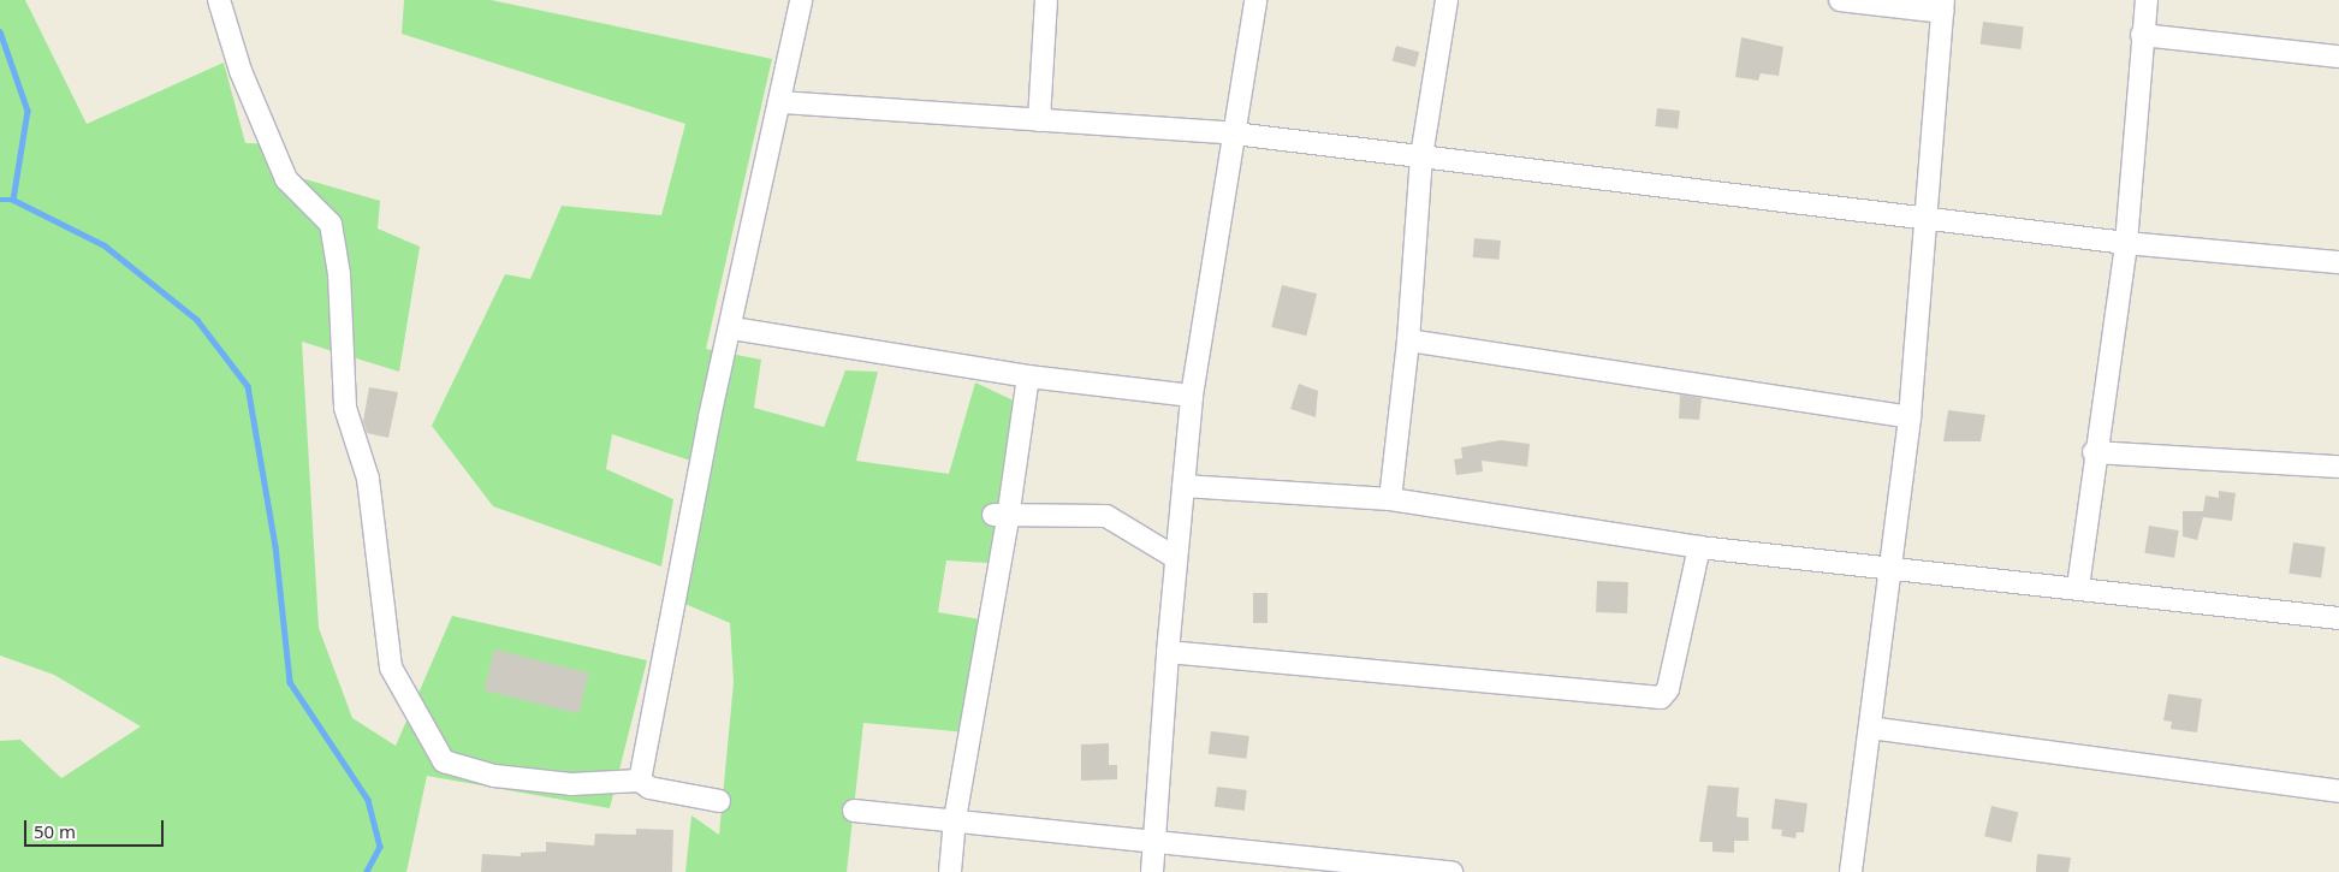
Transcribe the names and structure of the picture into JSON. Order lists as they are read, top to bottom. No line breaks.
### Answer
{"scale_bar":"50 m"}
